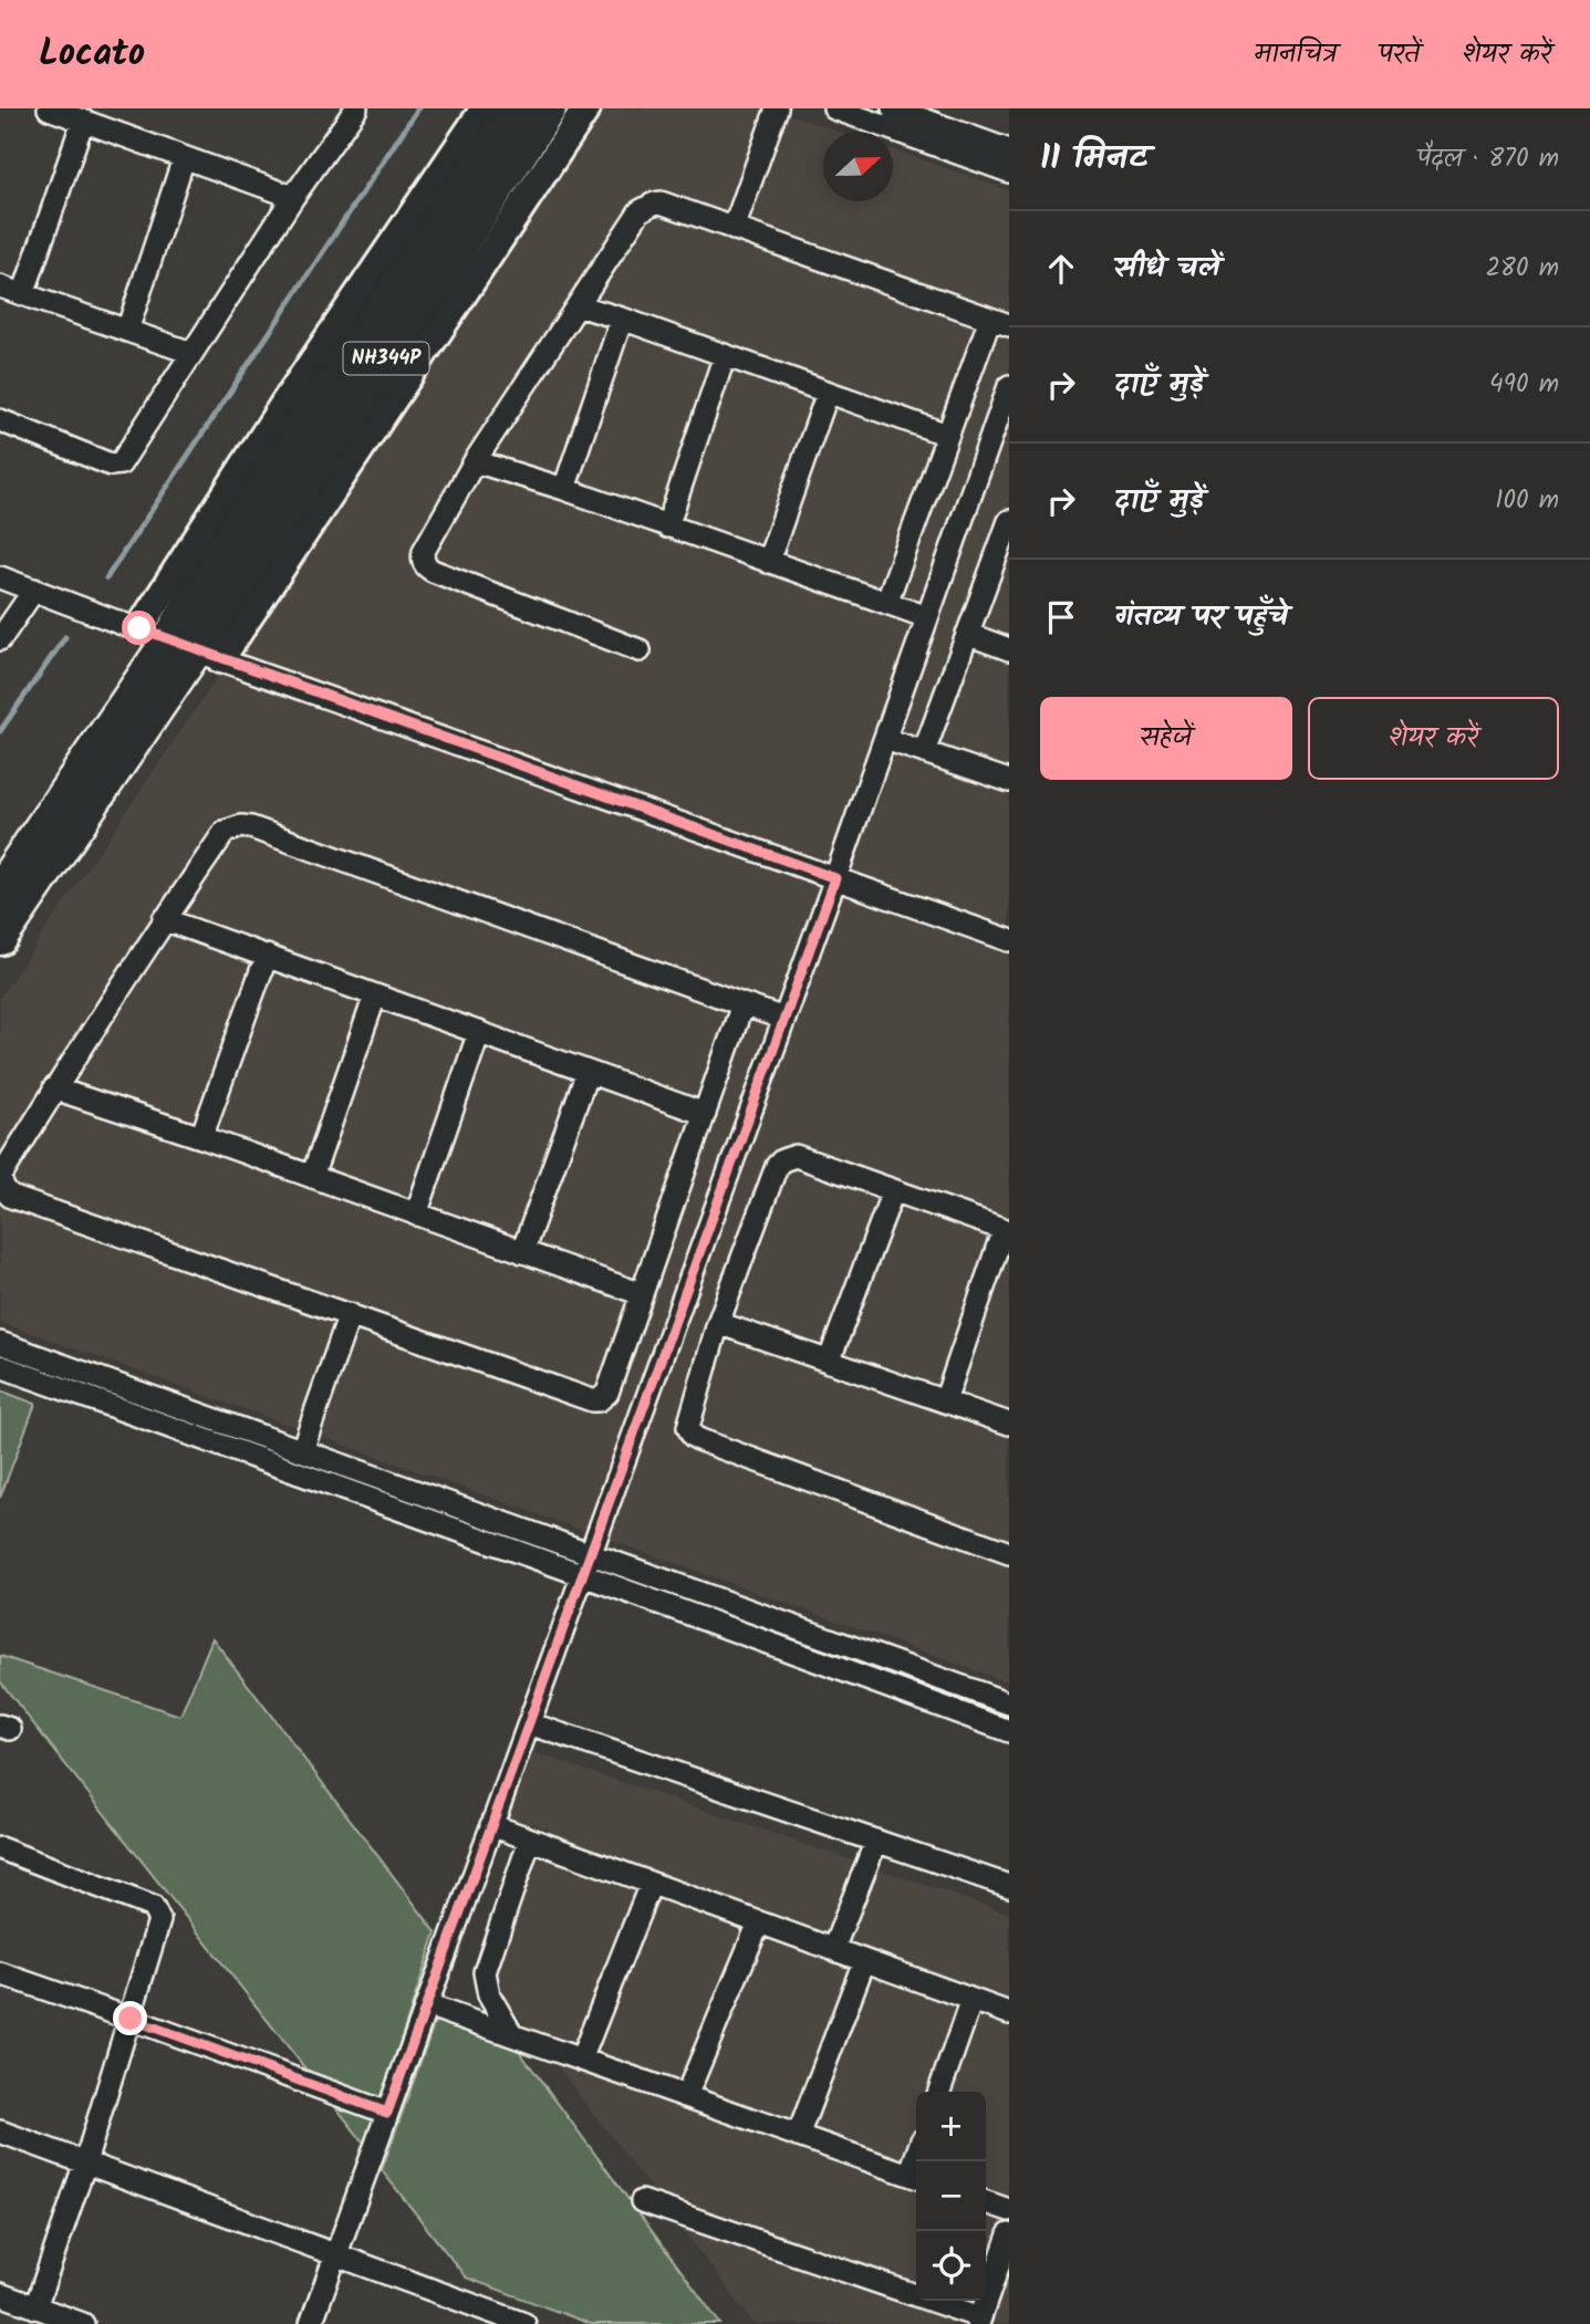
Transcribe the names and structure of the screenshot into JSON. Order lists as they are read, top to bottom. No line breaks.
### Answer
{"streets":{"highway":["NH344P"]},"north":"right","page":{"header":"Locato","nav":["मानचित्र","परतें","शेयर करें"],"heading":["11 मिनट","पैदल · 870 m"],"list":[["सीधे चलें","280 m"],["दाएँ मुड़ें","490 m"],["दाएँ मुड़ें","100 m"],"गंतव्य पर पहुँचे"],"buttons":["सहेजें","शेयर करें"],"map_buttons":["+","−"]}}
